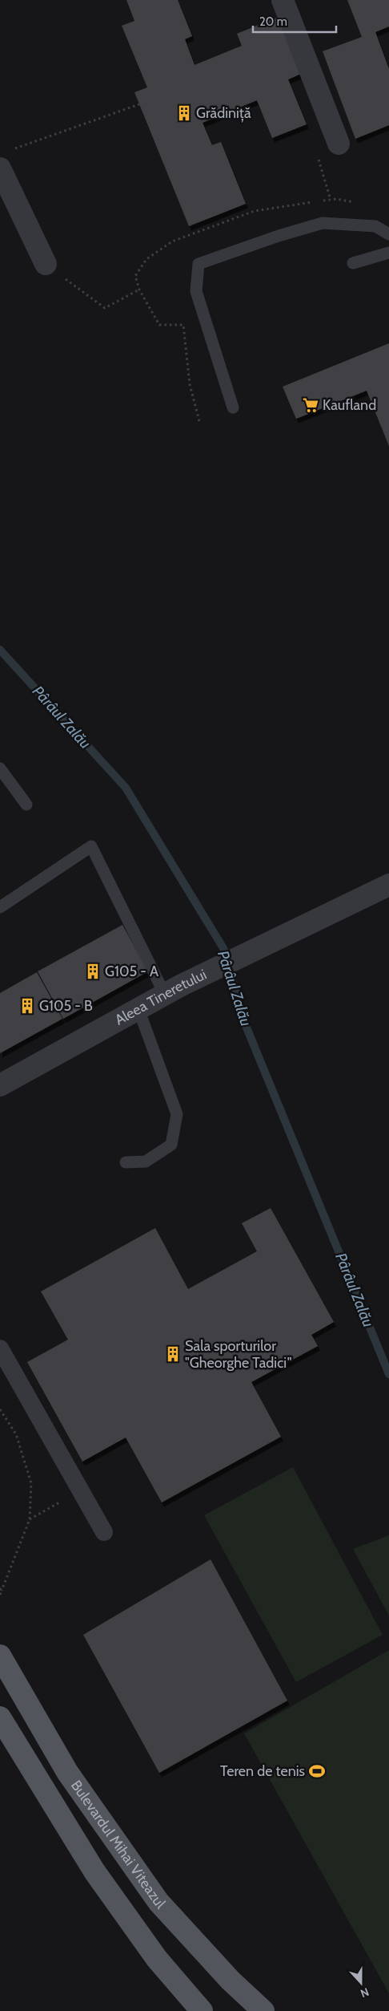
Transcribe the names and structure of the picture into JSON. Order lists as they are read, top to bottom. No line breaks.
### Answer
{"streets":{"main road":["Bulevardul Mihai Viteazul"],"street":["Aleea Tineretului"]},"water":["Pârâul Zalău"],"places":{"building":["Grădiniță","G105 - A","G105 - B","Sala sporturilor \"Gheorghe Tadici\""],"supermarket":["Kaufland"],"sports":["Teren de tenis"]},"scale_bar":"20 m","north":"bottom"}
